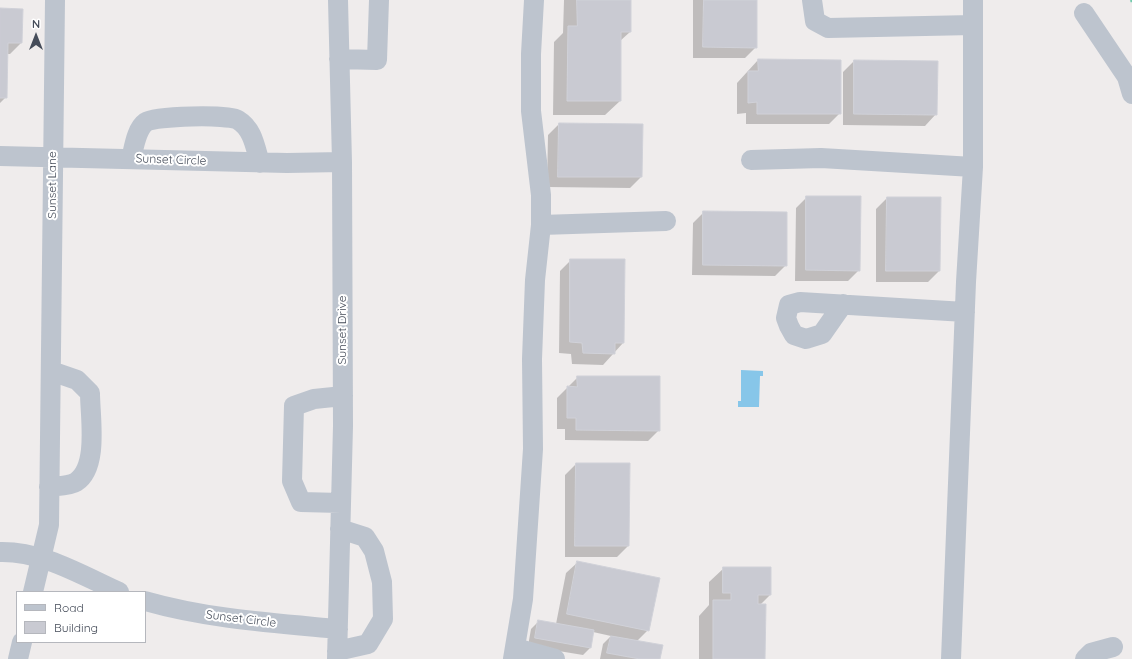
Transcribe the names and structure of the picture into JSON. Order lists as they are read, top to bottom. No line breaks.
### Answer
{"streets":{"street":["Sunset Circle","Sunset Lane","Sunset Drive"]},"crossings":[["Sunset Circle","Sunset Lane"],["Sunset Circle","Sunset Drive"]],"legend":["Road","Building"],"north":"top"}
